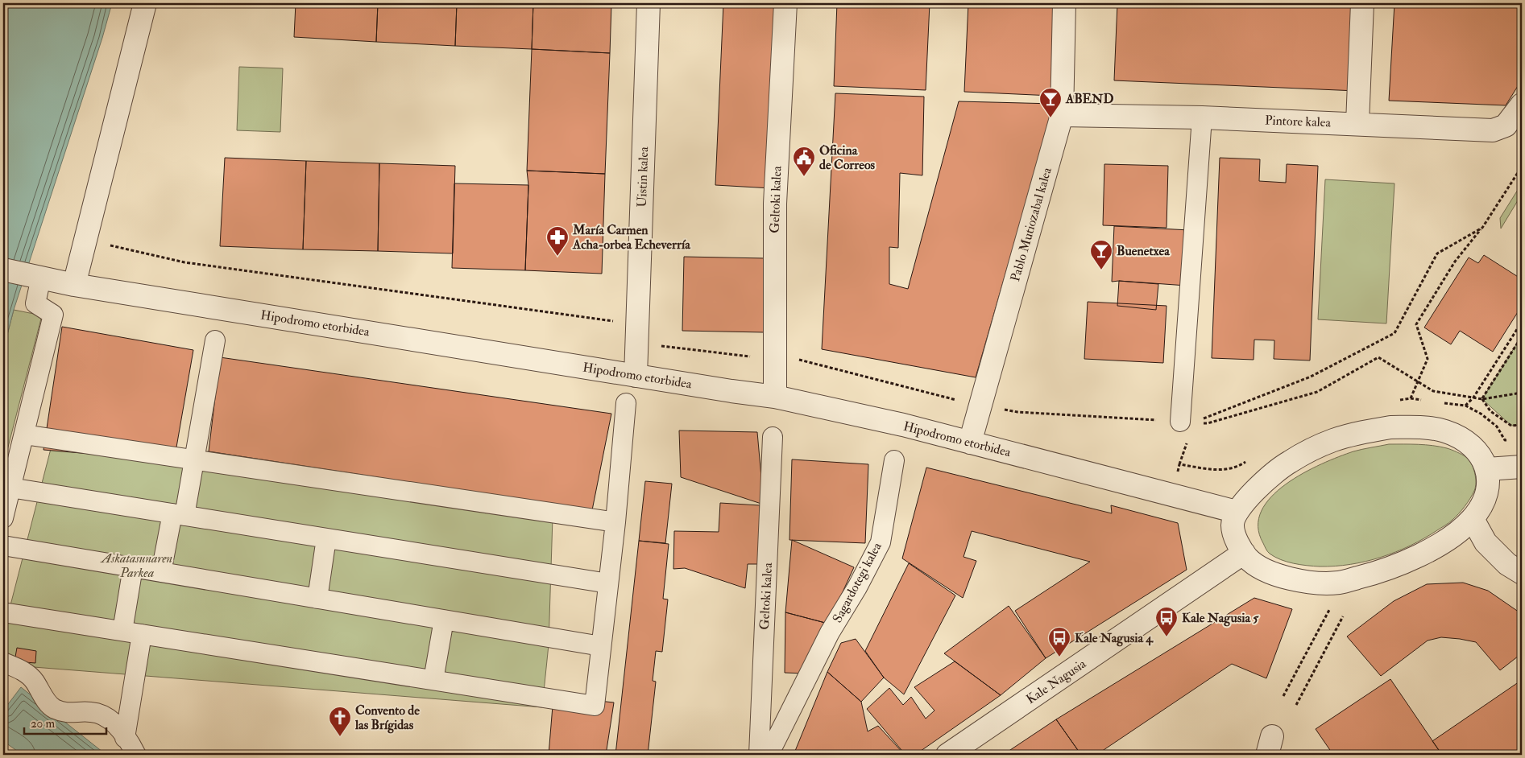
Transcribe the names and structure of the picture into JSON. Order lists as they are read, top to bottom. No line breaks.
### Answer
{"streets":{"street":["Pintore kalea","Uistin kalea","Geltoki kalea","Pablo Mutiozabal kalea","Hipodromo etorbidea","Sagardotegi kalea","Kale Nagusia"]},"crossings":[["Pintore kalea","Pablo Mutiozabal kalea"],["Uistin kalea","Hipodromo etorbidea"],["Geltoki kalea","Hipodromo etorbidea"],["Pablo Mutiozabal kalea","Hipodromo etorbidea"]],"parks":["Askatasunaren Parkea"],"places":{"bar":["ABEND","Buenetxea"],"public building":["Oficina de Correos"],"pharmacy":["María Carmen Acha-orbea Echeverría"],"bus stop":["Kale Nagusia 5","Kale Nagusia 4"],"church":["Convento de las Brígidas"]},"scale_bar":"20 m"}
